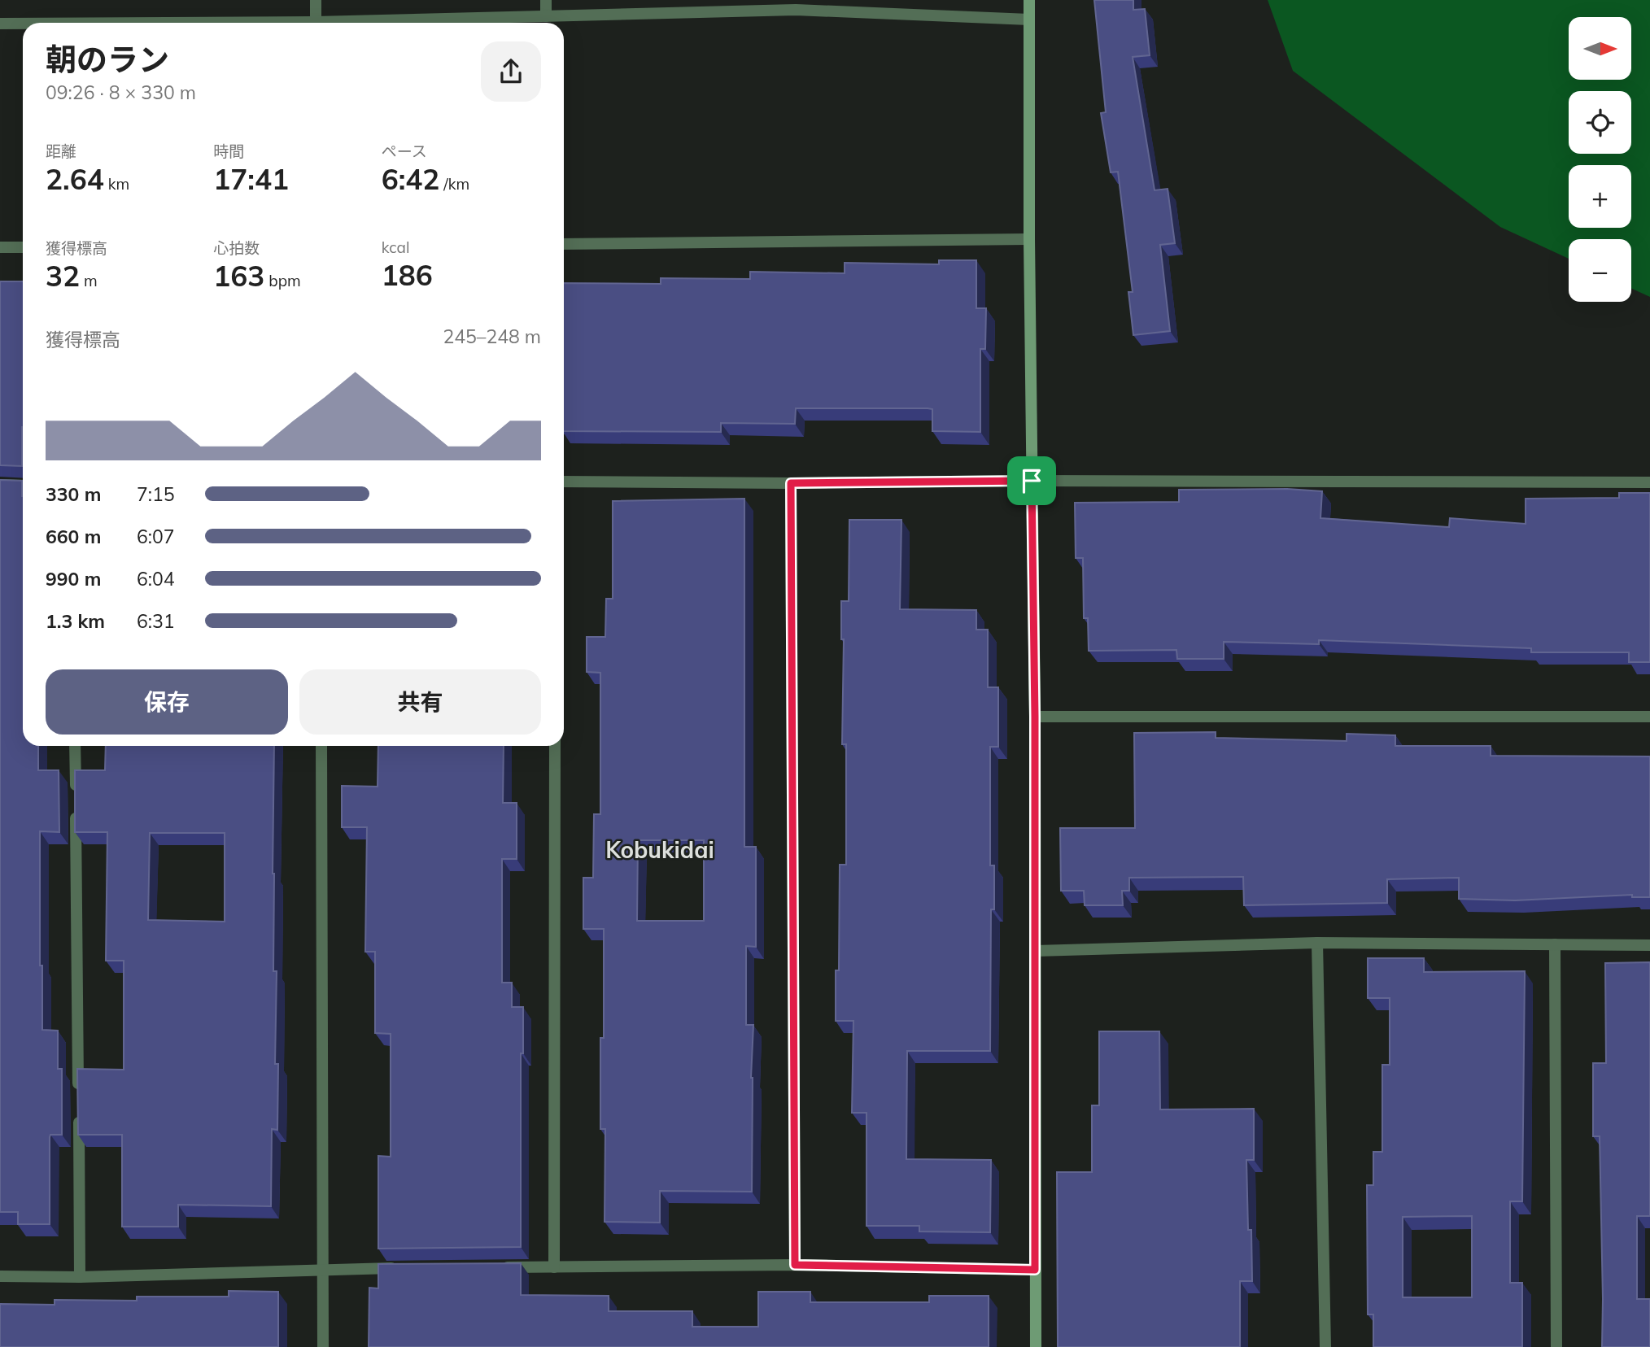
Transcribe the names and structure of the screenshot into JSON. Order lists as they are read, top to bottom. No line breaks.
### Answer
{"districts":["Kobukidai"],"north":"right","page":{"map_buttons":["+","−"],"heading":["朝のラン","09:26 · 8 × 330 m"],"stats":[["距離","2.64 km"],["時間","17:41"],["ペース","6:42 /km"],["獲得標高","32 m"],["心拍数","163 bpm"],["kcal","186"]],"chart":["獲得標高","245–248 m"],"list":[{"name":"330 m","note":"7:15"},{"name":"660 m","note":"6:07"},{"name":"990 m","note":"6:04"},{"name":"1.3 km","note":"6:31"}],"buttons":["保存","共有"]}}
